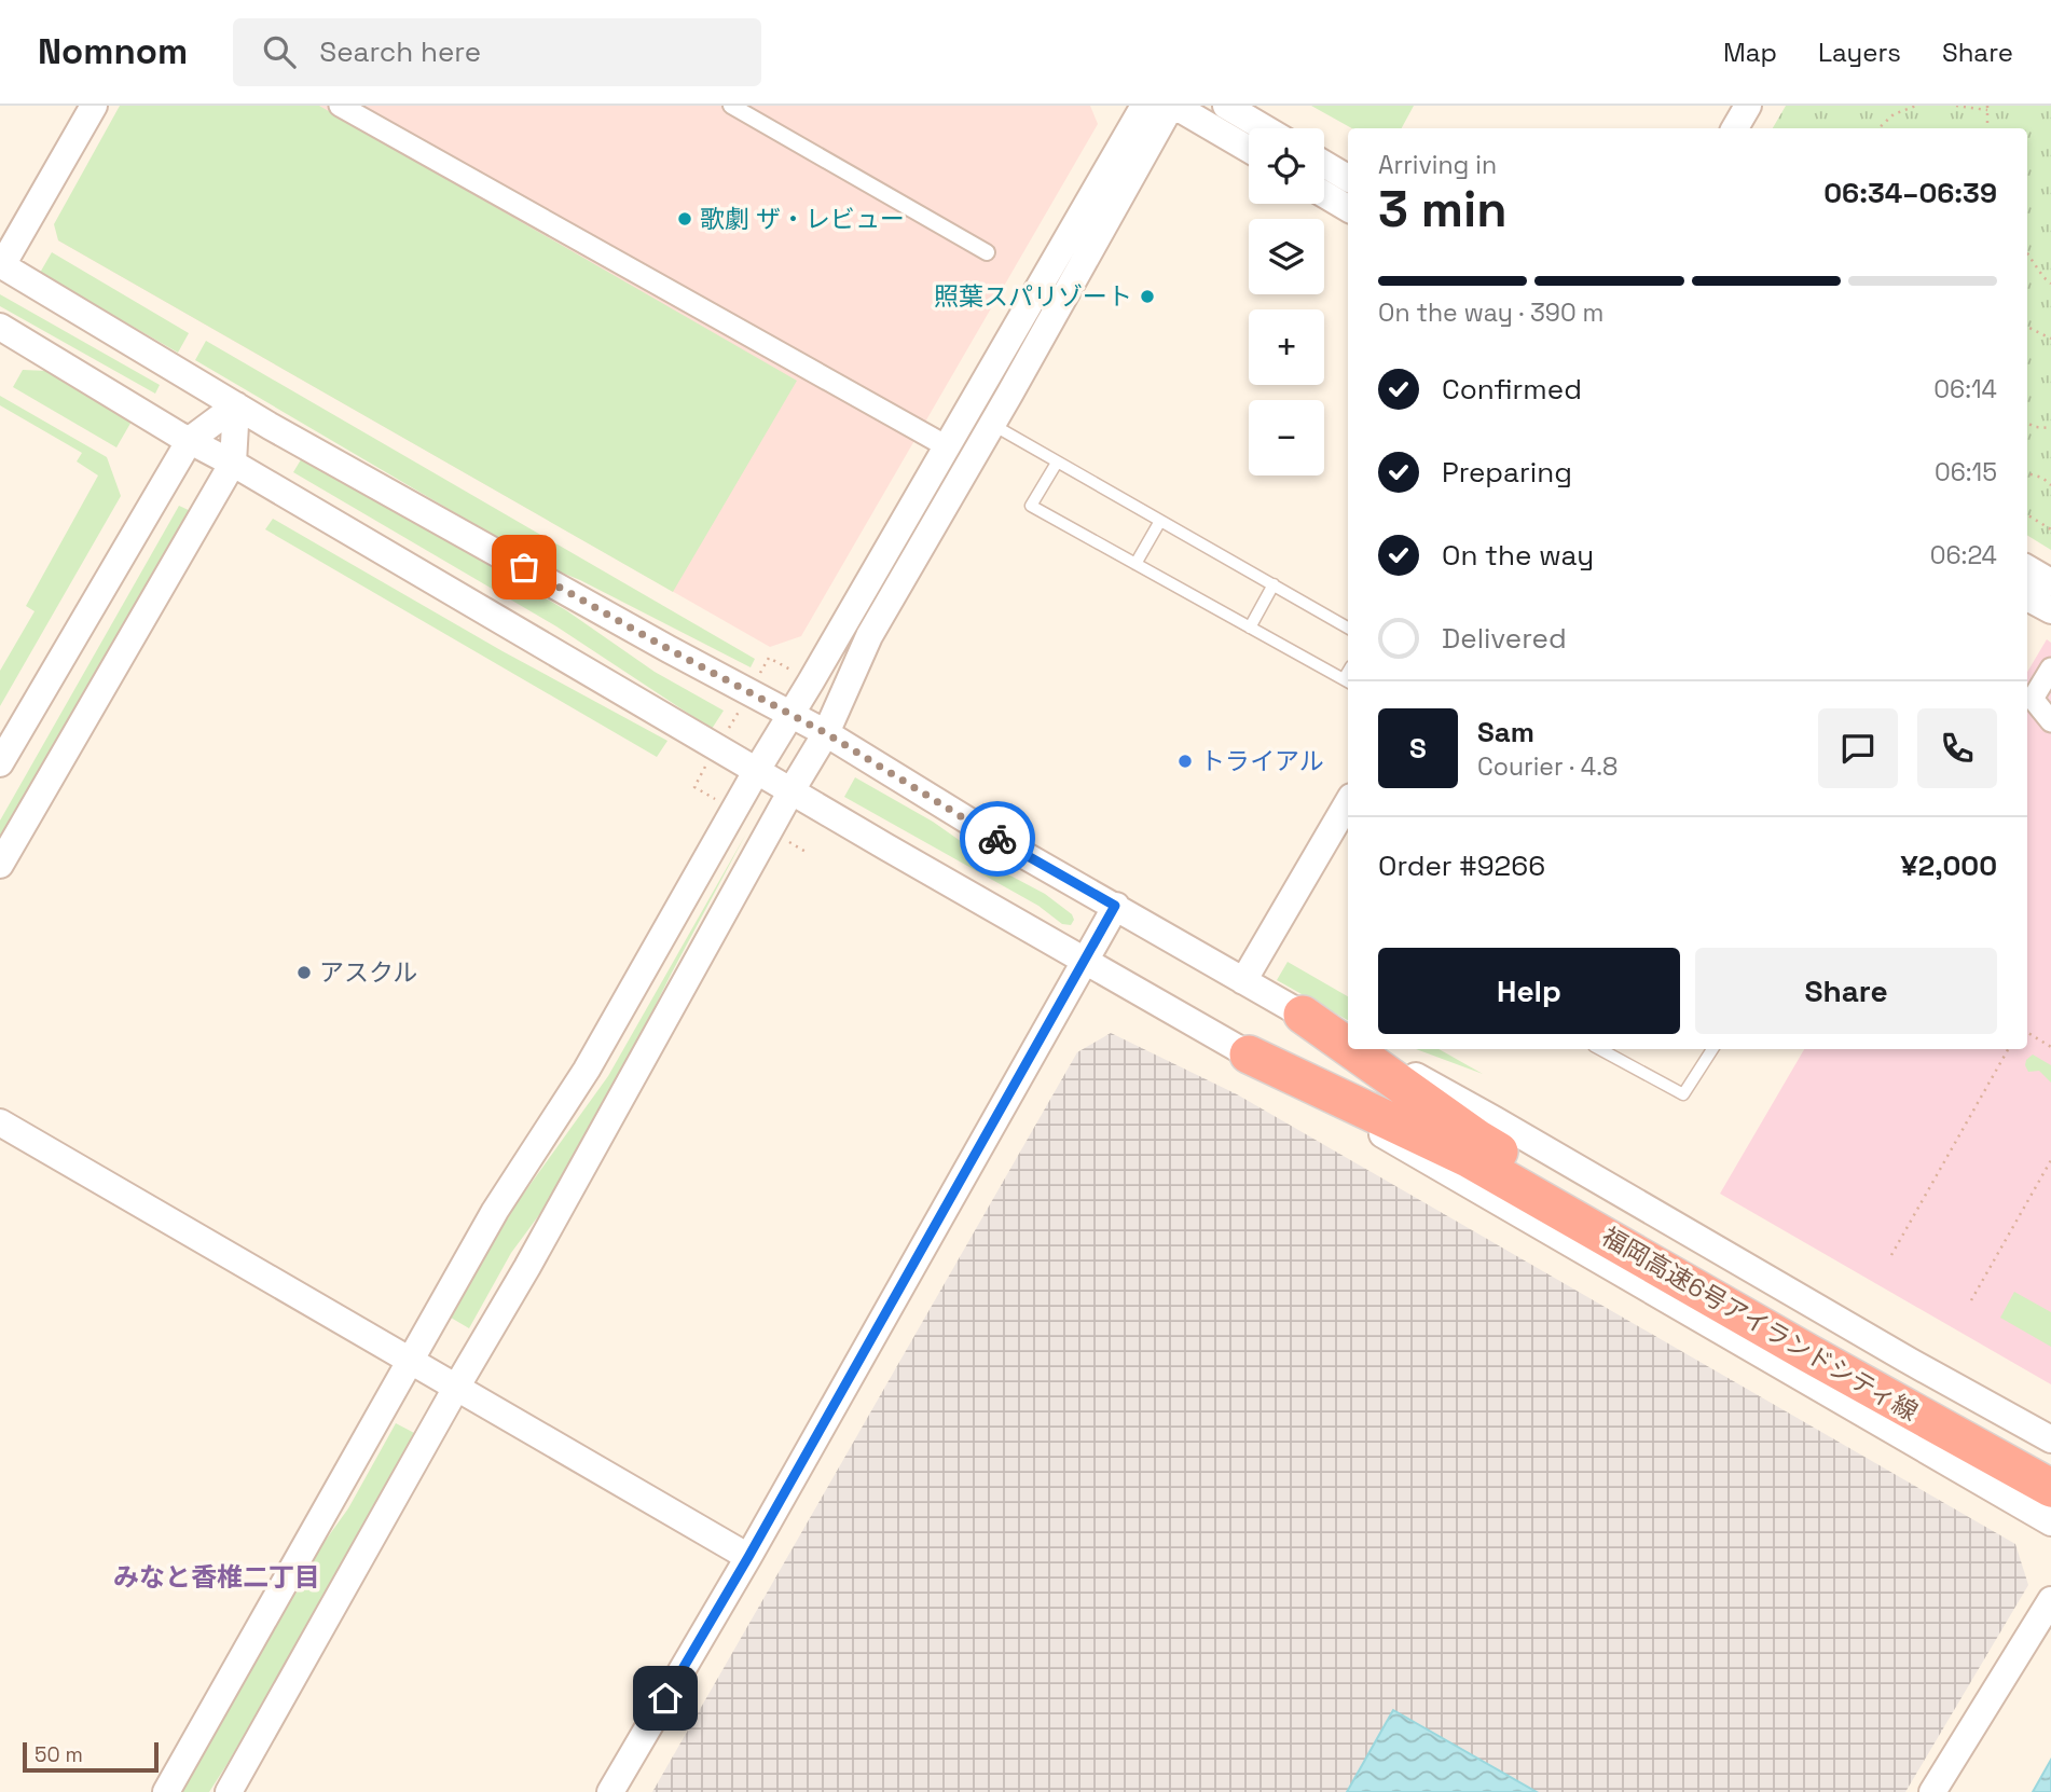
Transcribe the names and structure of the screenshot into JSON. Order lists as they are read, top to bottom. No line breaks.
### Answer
{"streets":{"highway":["福岡高速6号アイランドシティ線"]},"districts":["みなと香椎二丁目"],"places":["歌劇 ザ・レビュー","照葉スパリゾート","トライアル","アスクル"],"scale_bar":"50 m","page":{"header":"Nomnom","search":"Search here","nav":["Map","Layers","Share"],"map_buttons":["+","−"],"heading":["3 min","Arriving in","06:34–06:39"],"panel":["Sam","Courier · 4.8","Order #9266","¥2,000"],"bar":"On the way · 390 m","list":[["Confirmed","06:14"],["Preparing","06:15"],["On the way","06:24"],"Delivered"],"round":"S","buttons":["Help","Share"],"scale":"50 m"}}
